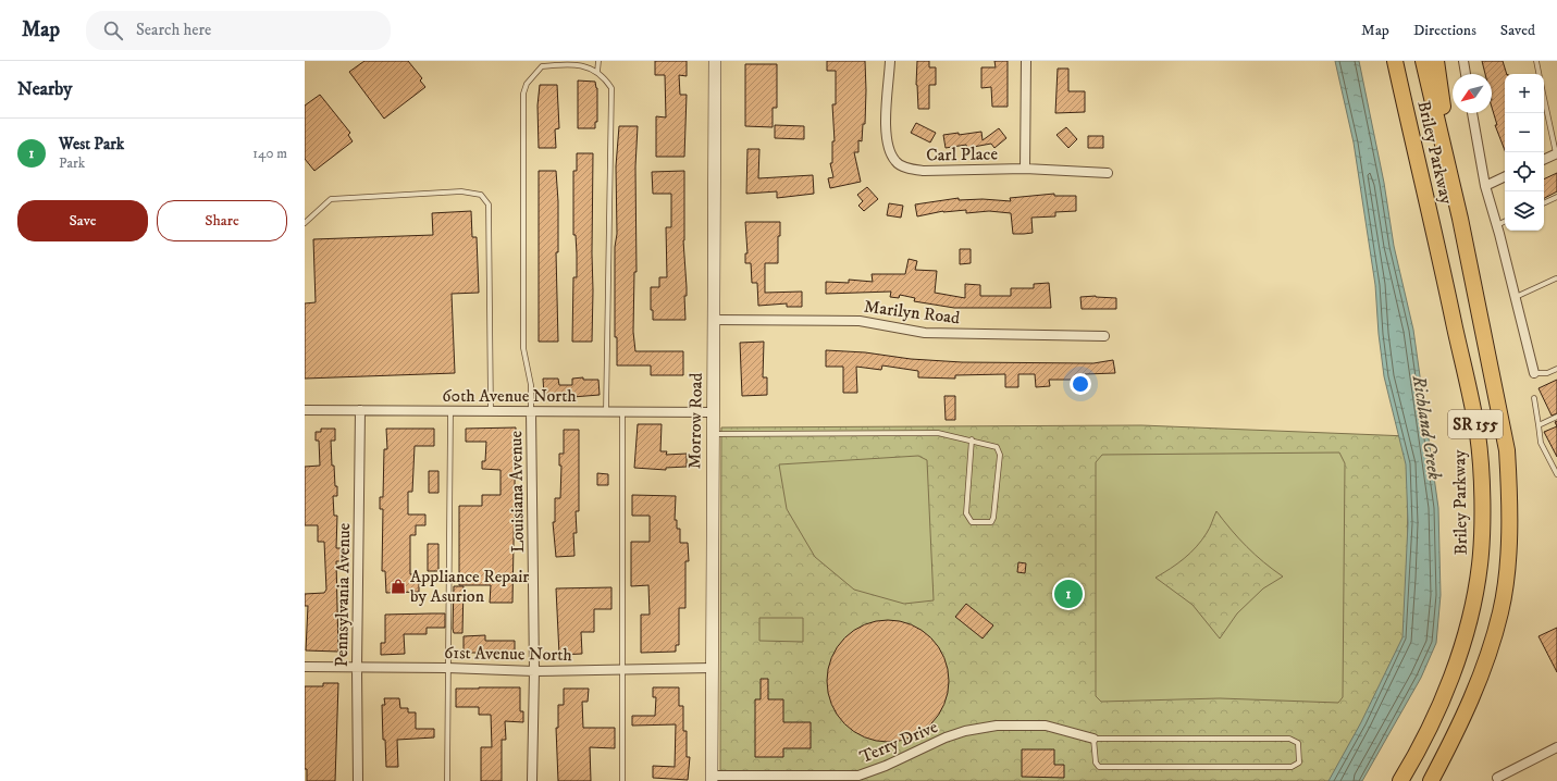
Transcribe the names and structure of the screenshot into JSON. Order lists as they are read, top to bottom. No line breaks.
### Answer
{"streets":{"highway":["Briley Parkway","SR 155"],"street":["Carl Place","Marilyn Road","60th Avenue North","Morrow Road","Louisiana Avenue","Pennsylvania Avenue","61st Avenue North","Terry Drive"]},"crossings":[["Marilyn Road","Morrow Road"],["60th Avenue North","Morrow Road"],["60th Avenue North","Louisiana Avenue"],["60th Avenue North","Pennsylvania Avenue"],["Morrow Road","61st Avenue North"],["Morrow Road","Terry Drive"],["Louisiana Avenue","61st Avenue North"],["Pennsylvania Avenue","61st Avenue North"]],"water":["Richland Creek"],"places":{"shop":["Appliance Repair by Asurion"]},"north":"bottom left","page":{"header":"Map","search":"Search here","nav":["Map","Directions","Saved"],"heading":"Nearby","map_buttons":["+","−"],"list":[{"mark":"1","name":"West Park","note":"Park","value":"140 m"}],"buttons":["Save","Share"],"pins":"1"}}
